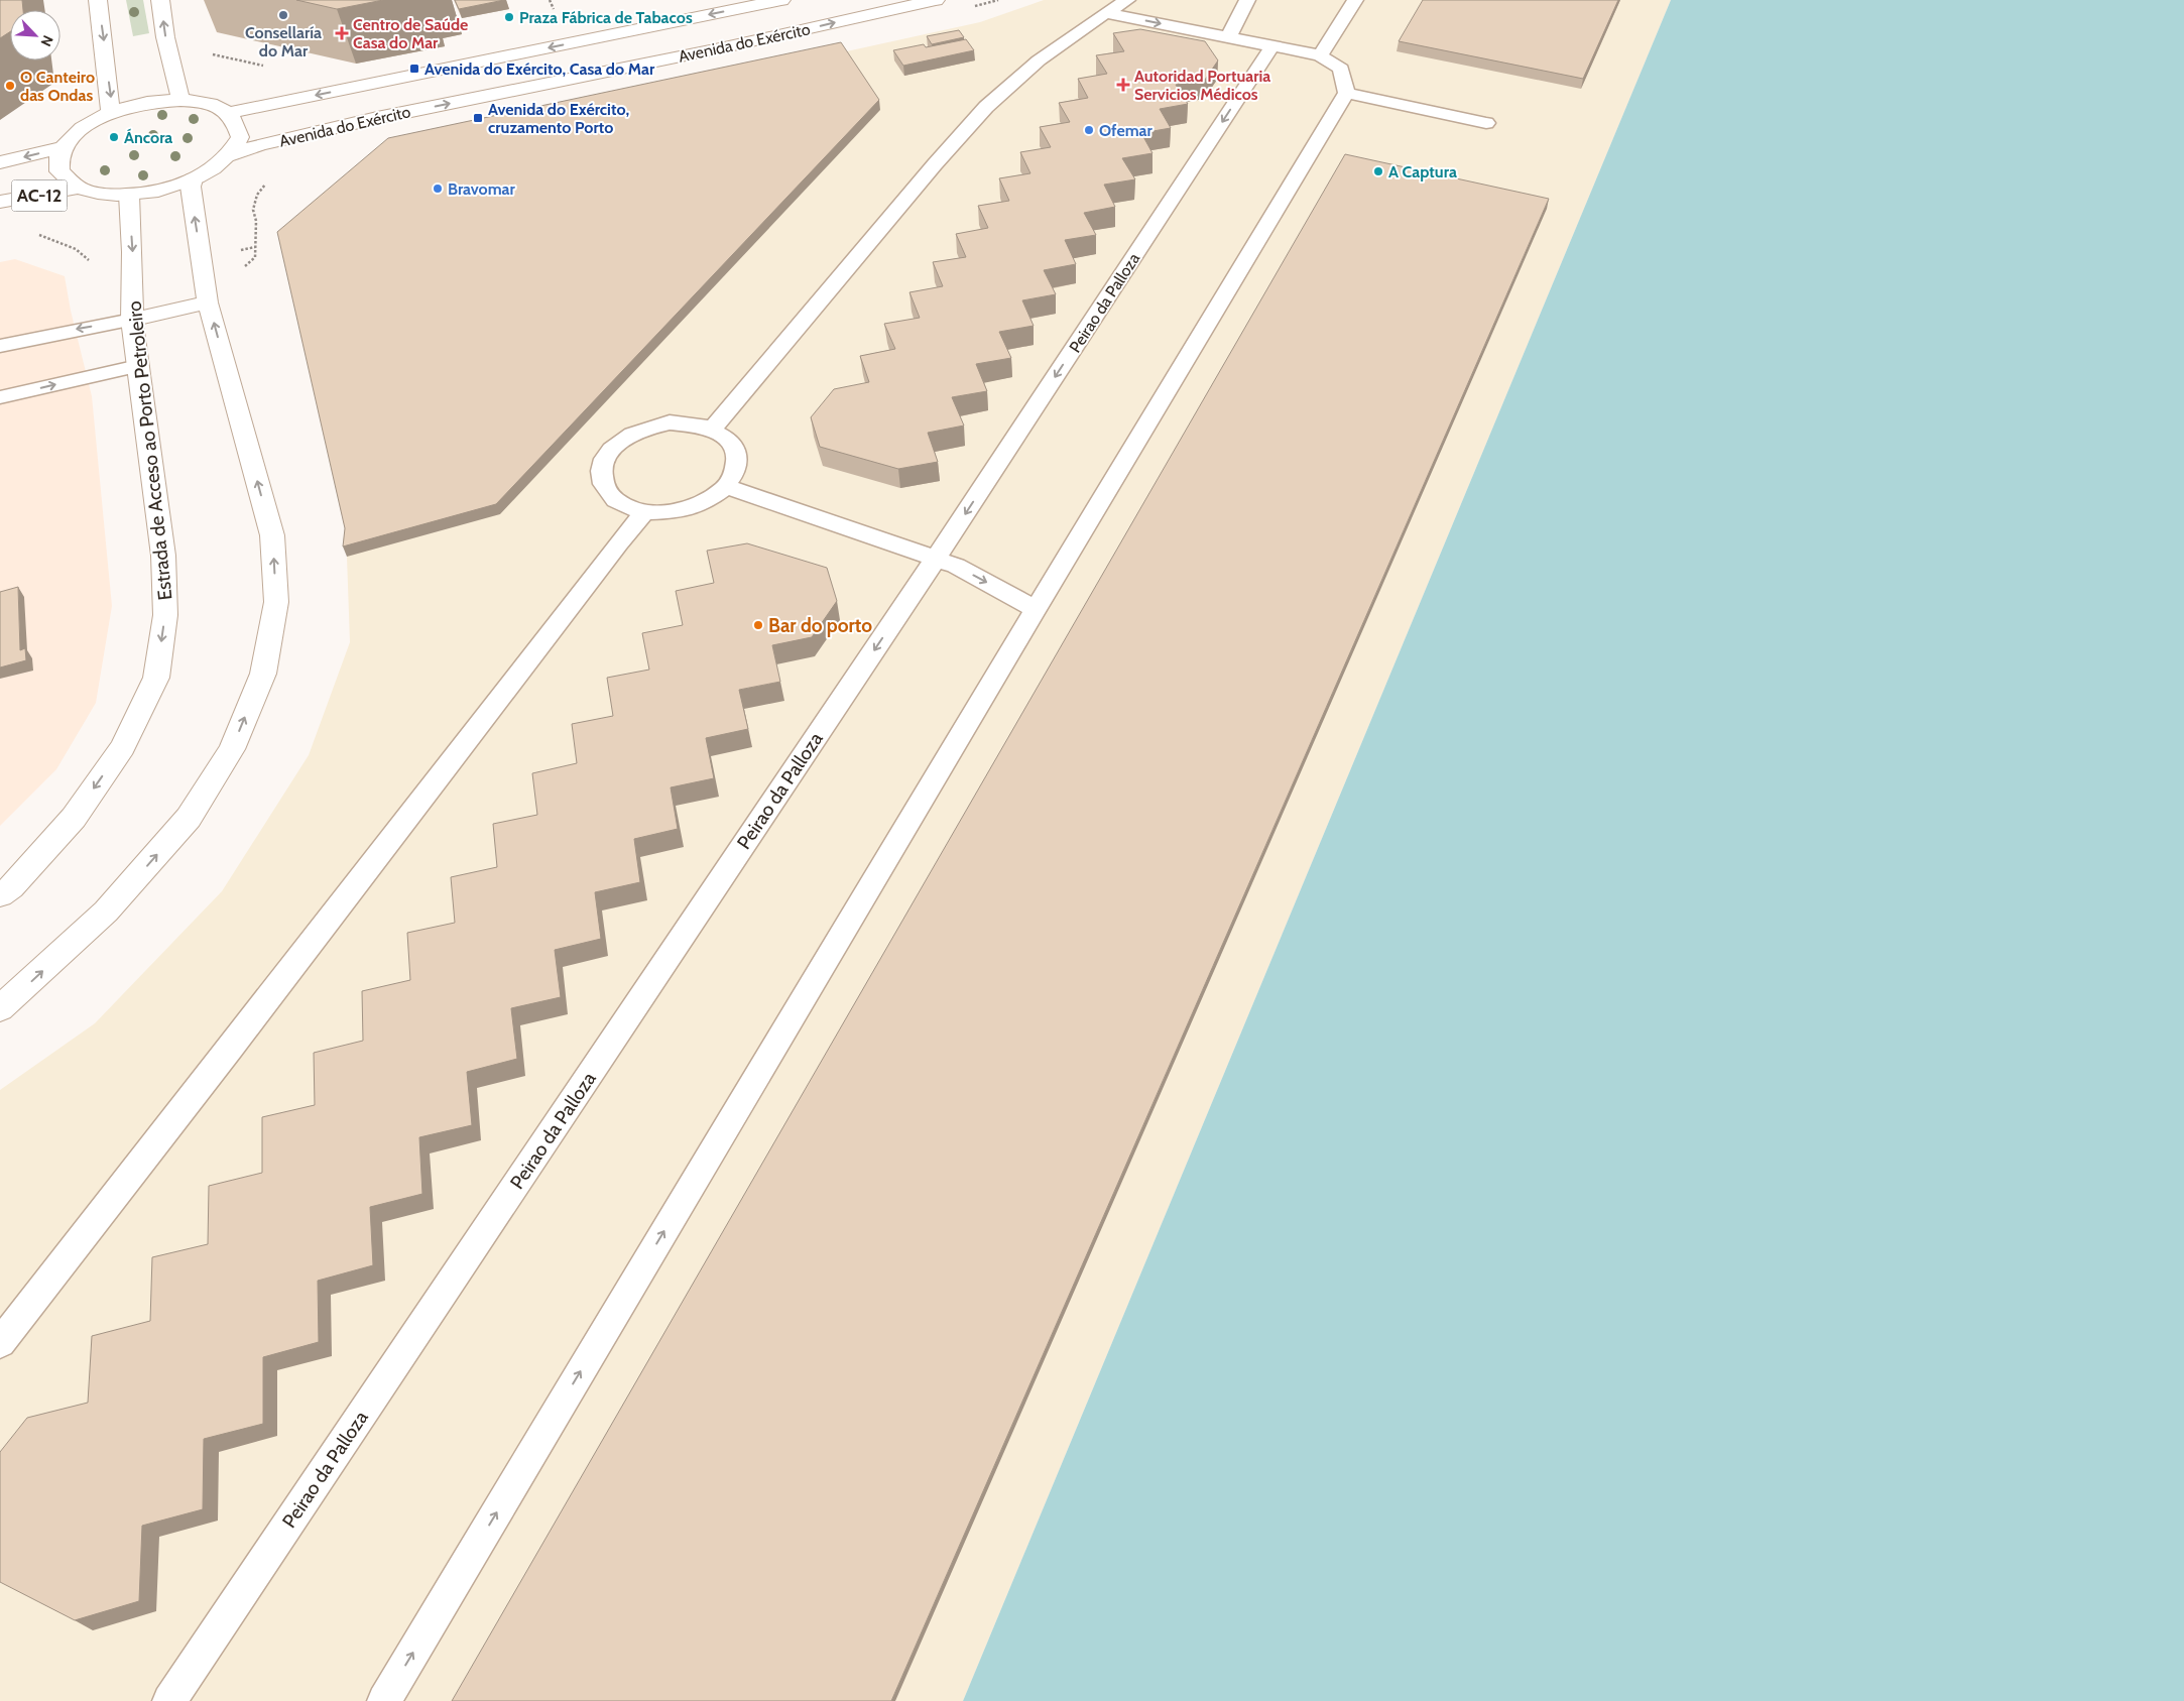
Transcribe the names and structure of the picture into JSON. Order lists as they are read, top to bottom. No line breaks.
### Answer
{"streets":{"main road":["Avenida do Exército","AC-12","Estrada de Acceso ao Porto Petroleiro"],"lane":["Peirao da Palloza"]},"places":{"other":["Consellaría do Mar","Praza Fábrica de Tabacos","O Canteiro das Ondas","Ofemar","Áncora","A Captura","Bravomar","Bar do porto"],"health":["Centro de Saúde Casa do Mar","Autoridad Portuaria Servicios Médicos"],"transit":["Avenida do Exército, Casa do Mar","Avenida do Exército, cruzamento Porto"]},"north":"bottom right"}
